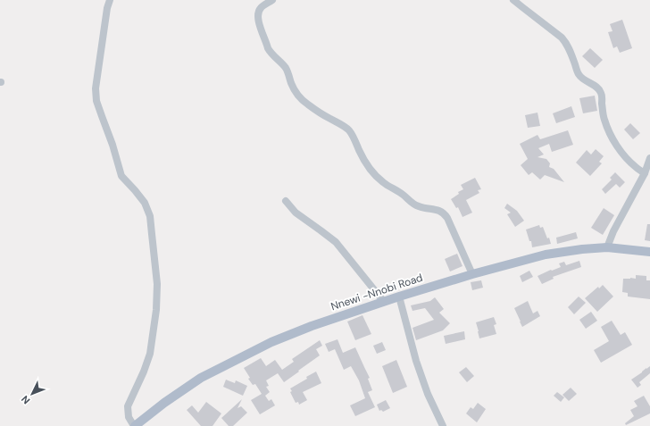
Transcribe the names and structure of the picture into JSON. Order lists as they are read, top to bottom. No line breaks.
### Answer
{"streets":{"main road":["Nnewi -Nnobi Road"]},"north":"bottom left"}
